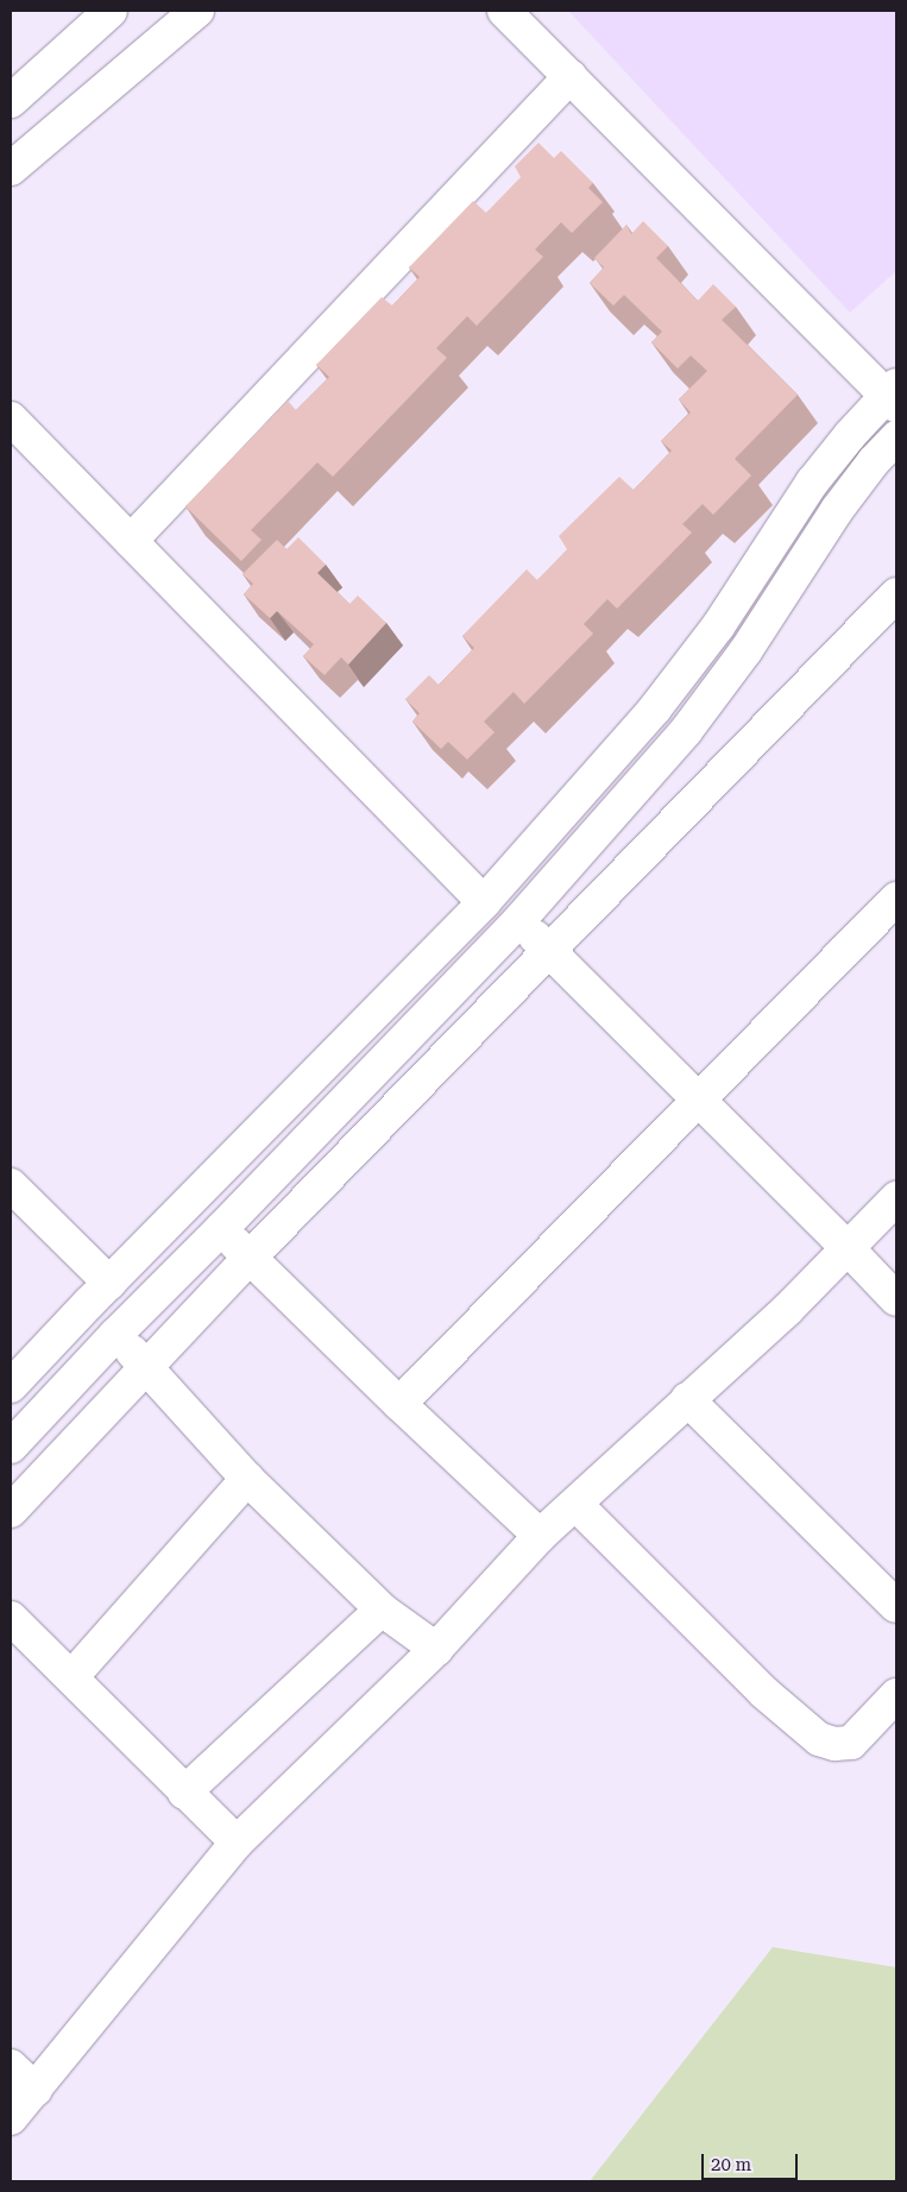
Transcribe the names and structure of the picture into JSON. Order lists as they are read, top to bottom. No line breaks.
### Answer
{"scale_bar":"20 m"}
